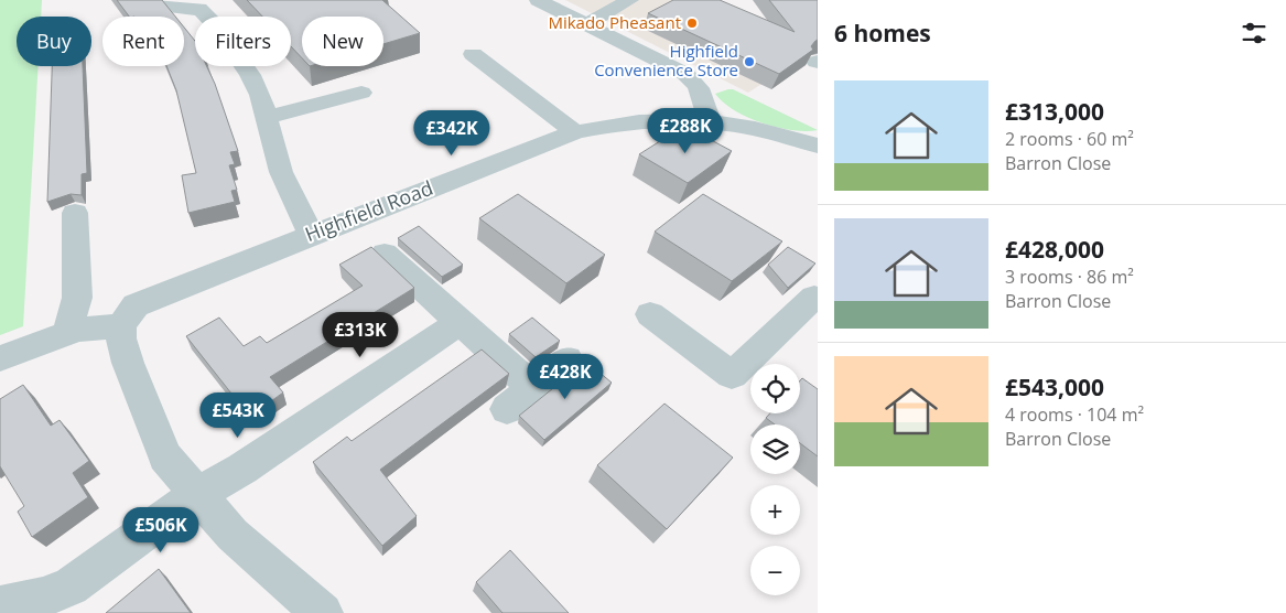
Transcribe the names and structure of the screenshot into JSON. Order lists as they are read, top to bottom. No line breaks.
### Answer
{"streets":{"street":["Highfield Road"]},"places":["Mikado Pheasant","Highfield Convenience Store"],"page":{"heading":"6 homes","chip":["Buy","Rent","Filters","New"],"list":[{"name":"£313,000","note":"2 rooms · 60 m² · Barron Close"},{"name":"£428,000","note":"3 rooms · 86 m² · Barron Close"},{"name":"£543,000","note":"4 rooms · 104 m² · Barron Close"}],"price":["£288K","£342K","£313K","£428K","£543K","£506K"],"map_buttons":["+","−"]}}
